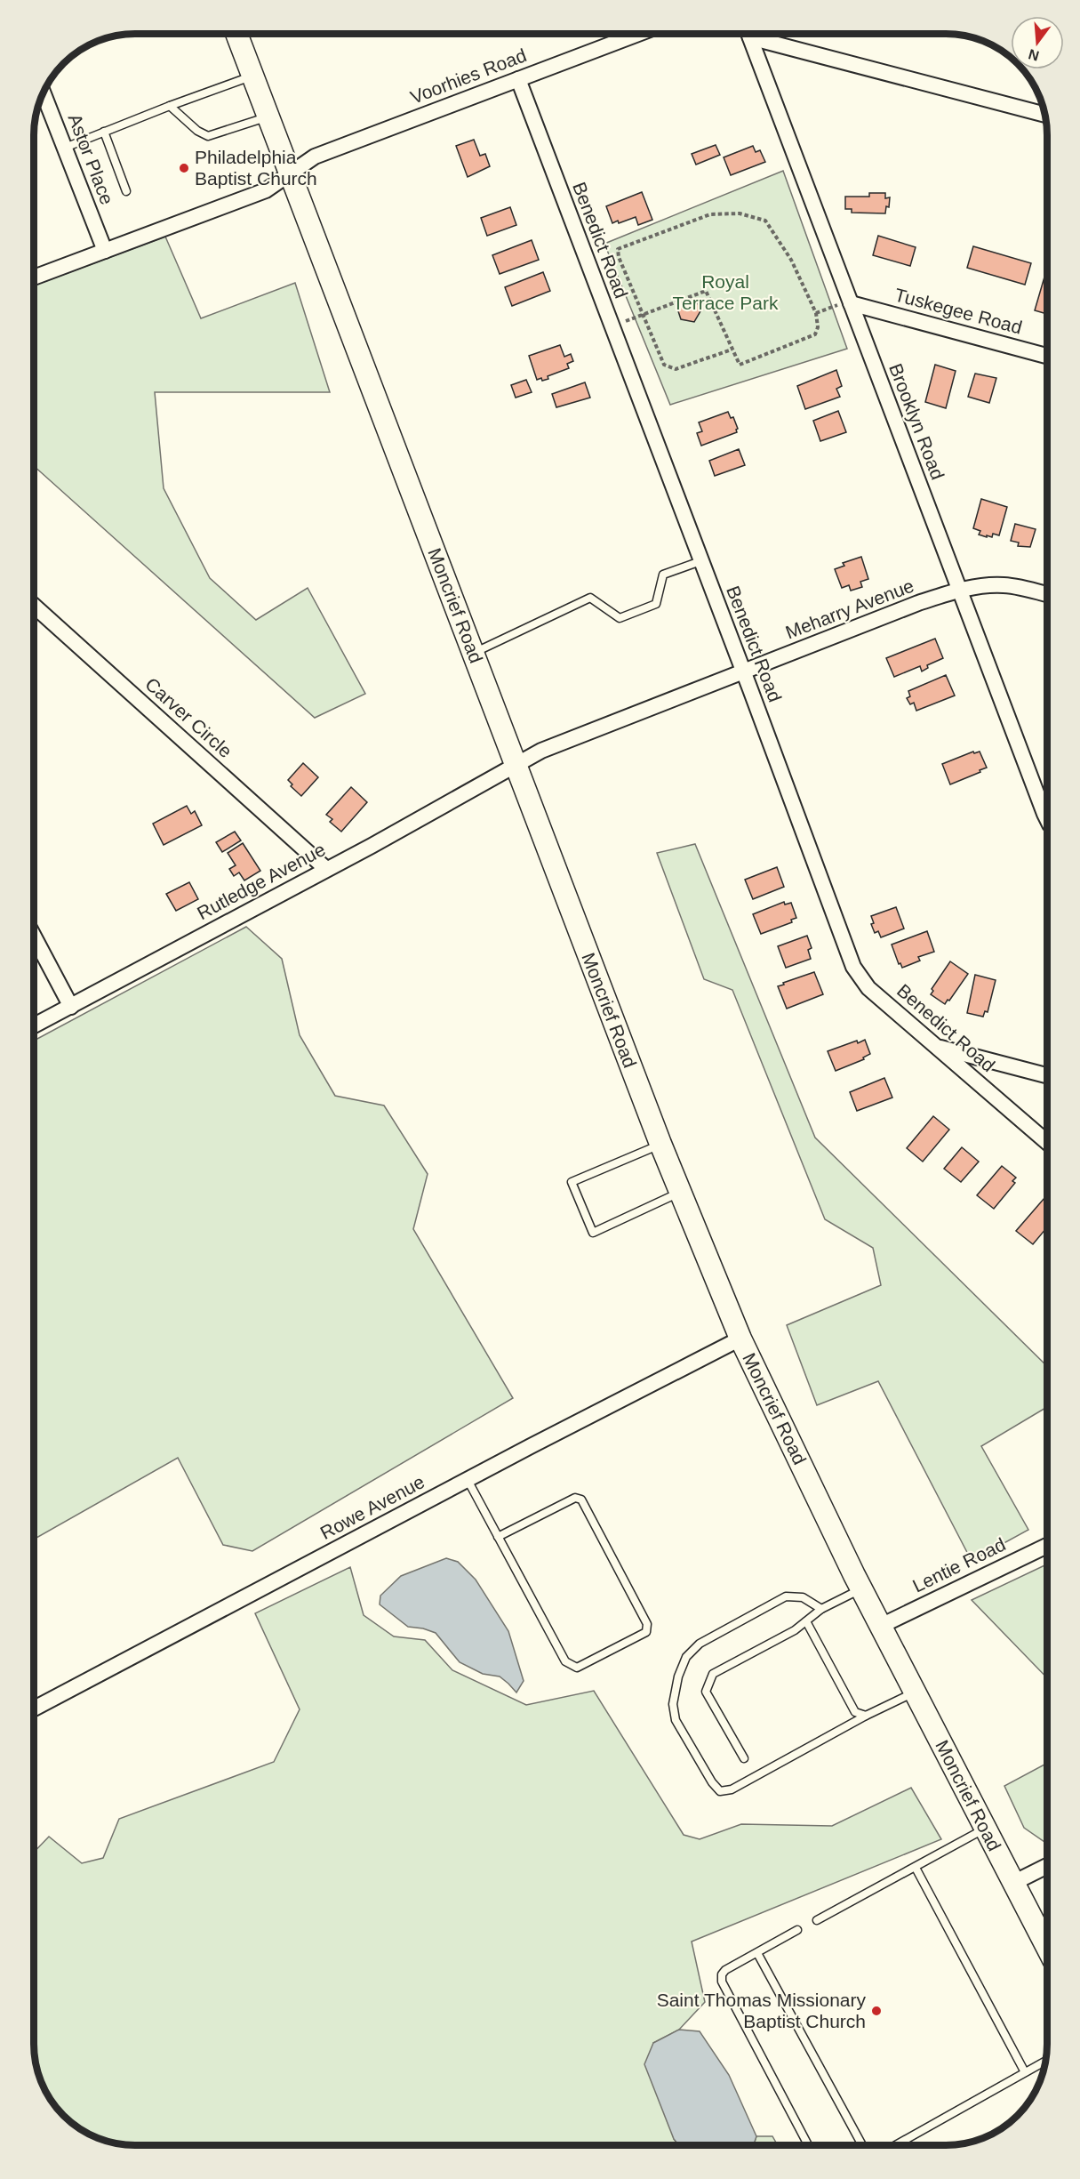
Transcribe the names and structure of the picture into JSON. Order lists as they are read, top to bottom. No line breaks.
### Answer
{"streets":{"main road":["Moncrief Road"],"street":["Voorhies Road","Astor Place","Benedict Road","Tuskegee Road","Brooklyn Road","Meharry Avenue","Carver Circle","Rutledge Avenue","Rowe Avenue","Lentie Road"]},"crossings":[["Voorhies Road","Astor Place"],["Voorhies Road","Benedict Road"],["Voorhies Road","Moncrief Road"],["Benedict Road","Meharry Avenue"],["Tuskegee Road","Brooklyn Road"],["Brooklyn Road","Meharry Avenue"],["Moncrief Road","Meharry Avenue"],["Moncrief Road","Rutledge Avenue"],["Moncrief Road","Rowe Avenue"],["Moncrief Road","Lentie Road"],["Meharry Avenue","Rutledge Avenue"],["Carver Circle","Rutledge Avenue"]],"parks":["Royal Terrace Park"],"places":["Philadelphia Baptist Church","Saint Thomas Missionary Baptist Church"],"north":"bottom"}
